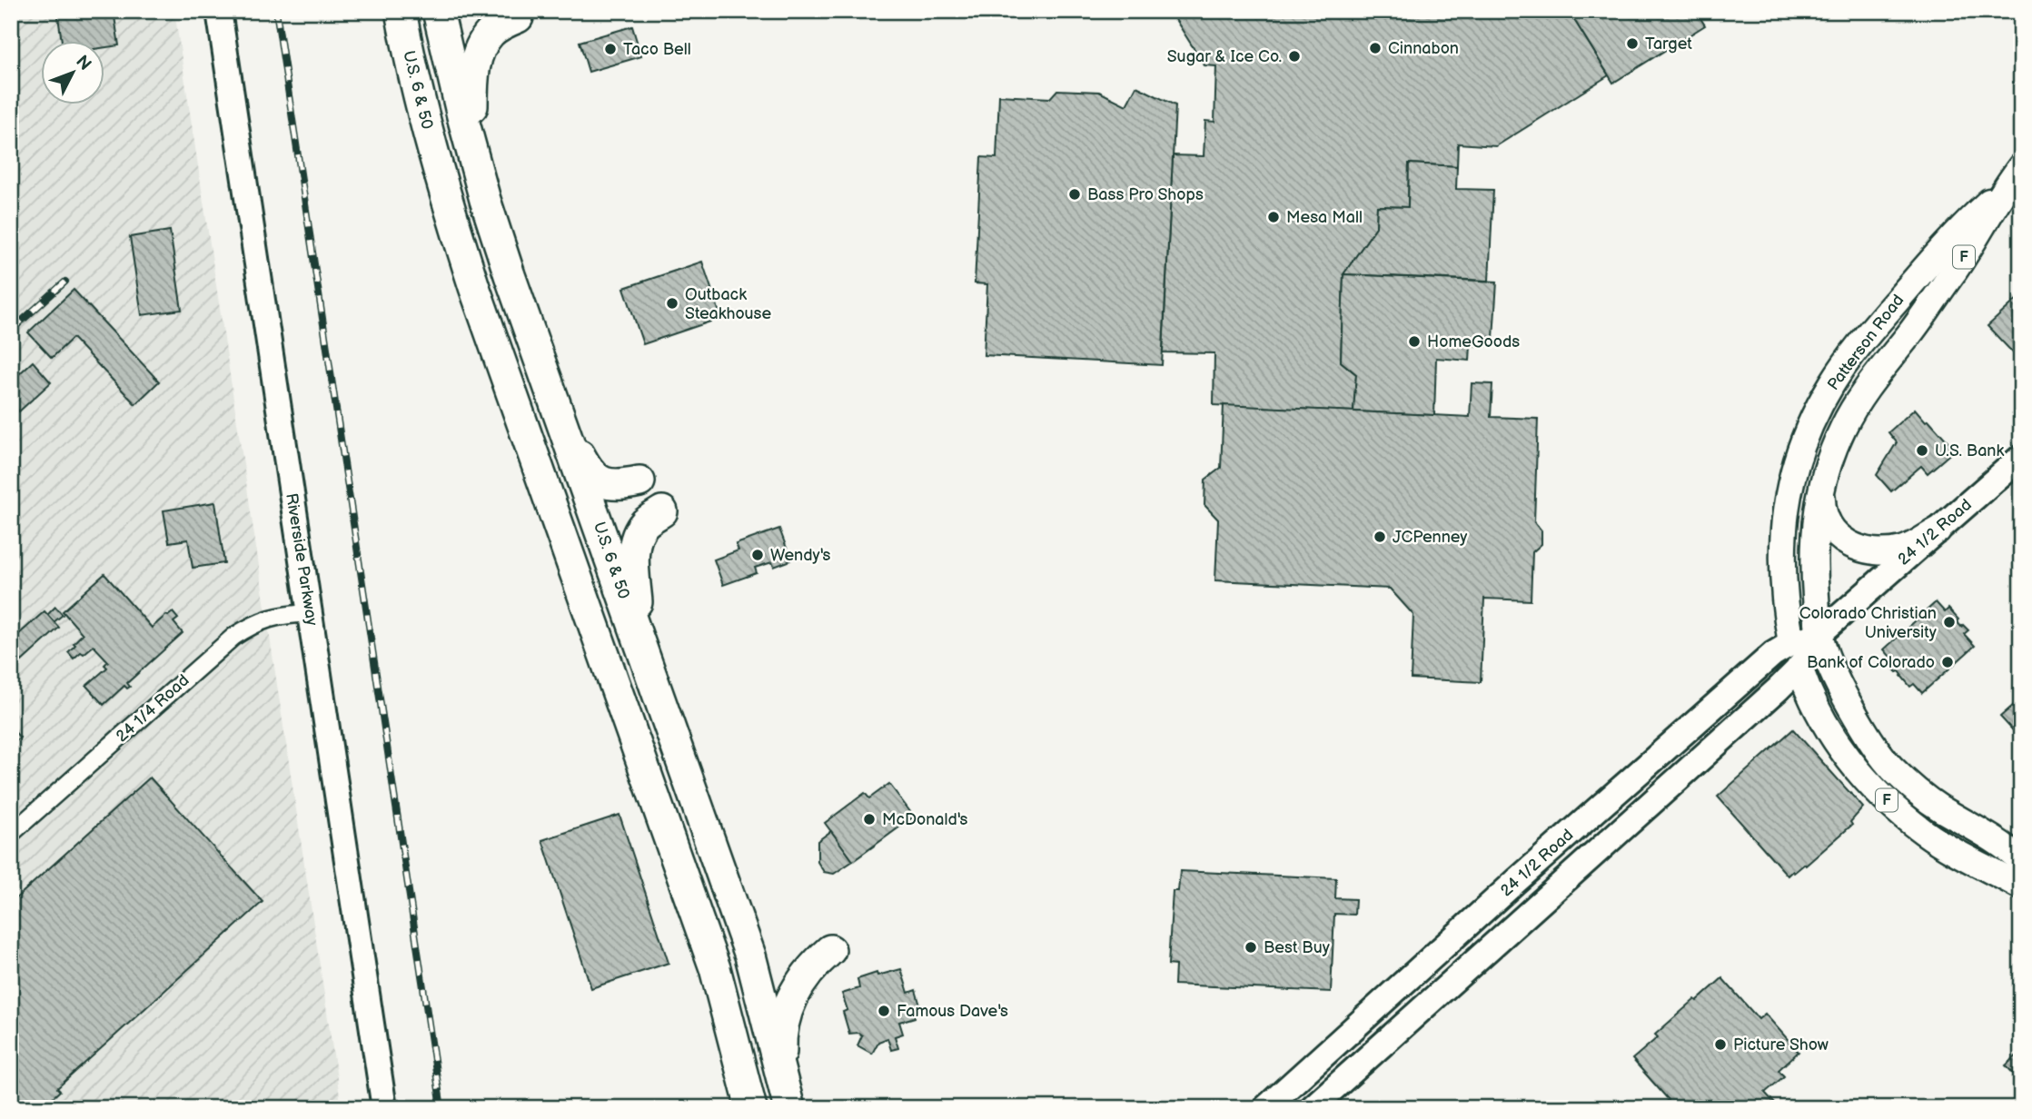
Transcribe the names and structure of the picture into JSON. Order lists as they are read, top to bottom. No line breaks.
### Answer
{"streets":{"highway":["U.S. 6 & 50"],"main road":["F","Patterson Road","24 1/2 Road","Riverside Parkway"],"street":["24 1/4 Road"]},"crossings":[["Patterson Road","24 1/2 Road"],["Riverside Parkway","24 1/4 Road"]],"places":["Target","Cinnabon","Taco Bell","Sugar & Ice Co.","Bass Pro Shops","Mesa Mall","Outback Steakhouse","HomeGoods","U.S. Bank","JCPenney","Wendy's","Colorado Christian University","Bank of Colorado","McDonald's","Best Buy","Famous Dave's","Picture Show"],"north":"top right"}
